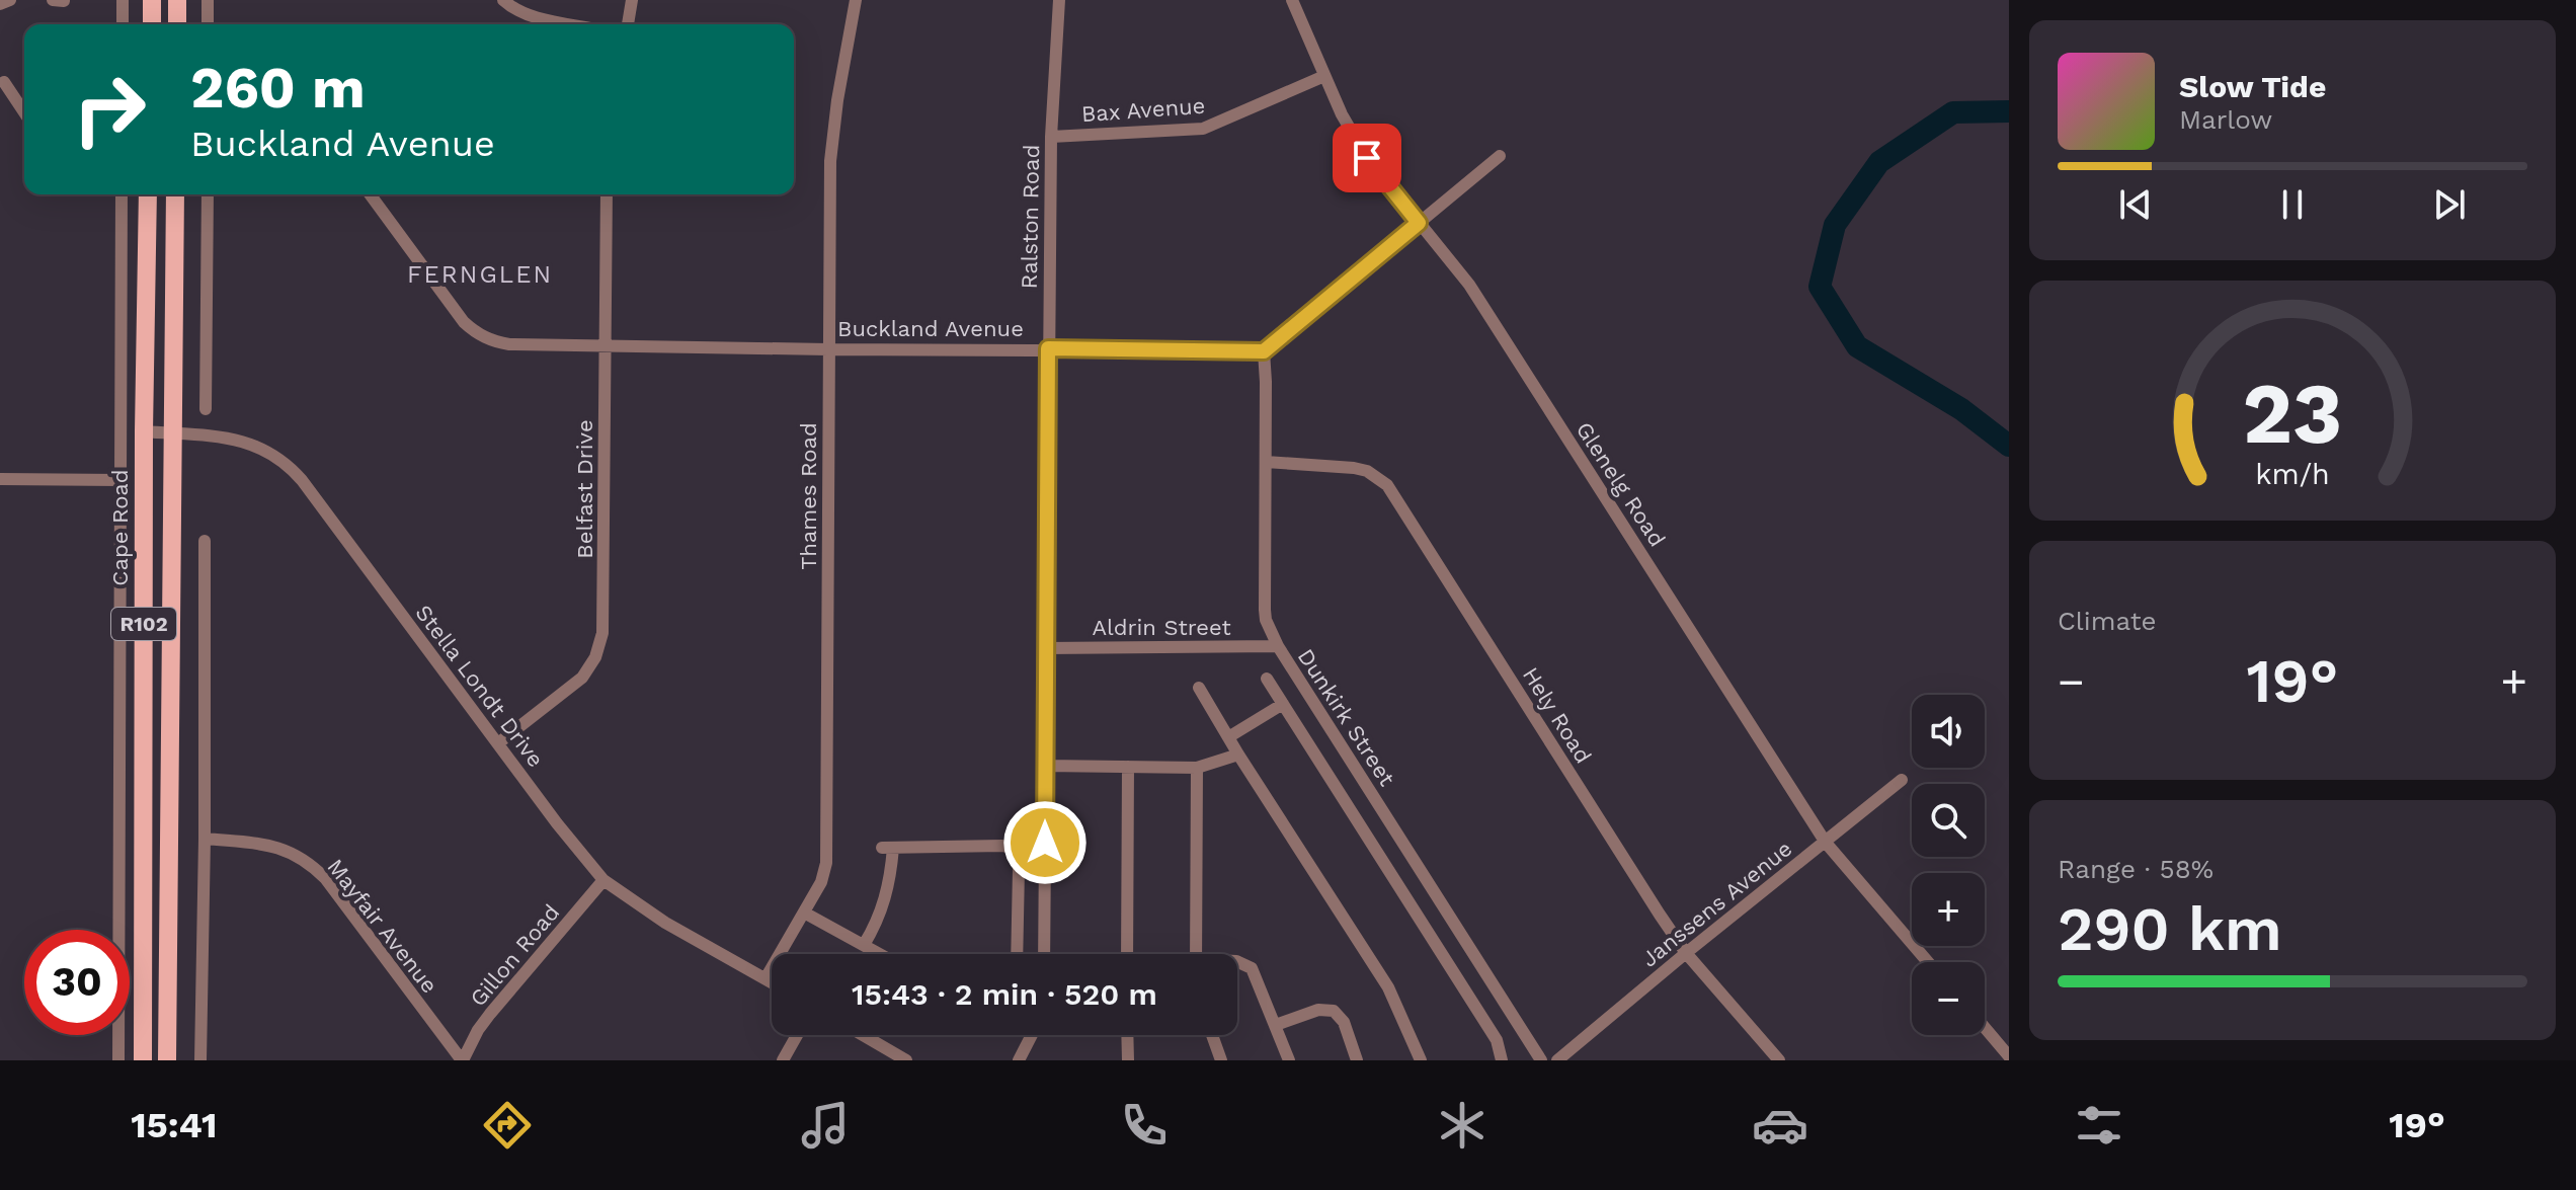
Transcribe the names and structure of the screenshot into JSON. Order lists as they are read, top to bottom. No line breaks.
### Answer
{"streets":{"main road":["Cape Road","R102"],"street":["Bax Avenue","Ralston Road","Buckland Avenue","Glenelg Road","Belfast Drive","Thames Road","Aldrin Street","Stella Londt Drive","Hely Road","Dunkirk Street","Janssens Avenue","Mayfair Avenue","Gillon Road"]},"crossings":[["Bax Avenue","Ralston Road"],["Bax Avenue","Glenelg Road"],["Ralston Road","Buckland Avenue"],["Ralston Road","Aldrin Street"],["Buckland Avenue","Belfast Drive"],["Buckland Avenue","Thames Road"],["Buckland Avenue","Dunkirk Street"],["Glenelg Road","Janssens Avenue"],["Belfast Drive","Stella Londt Drive"],["Thames Road","Stella Londt Drive"],["Cape Road","Stella Londt Drive"],["R102","Stella Londt Drive"],["Aldrin Street","Dunkirk Street"],["Stella Londt Drive","Gillon Road"],["Hely Road","Dunkirk Street"],["Hely Road","Janssens Avenue"],["Mayfair Avenue","Gillon Road"]],"districts":["FERNGLEN"],"page":{"turn":["260 m","Buckland Avenue"],"song":["Slow Tide","Marlow"],"tile":["Climate",["Range · 58%","290 km"]],"heat":["−","19°","+"],"map_buttons":["+","−"],"limit":"30","trip":"15:43 · 2 min · 520 m","tabs":["15:41","19°"],"gauge":["23","km/h"]}}
